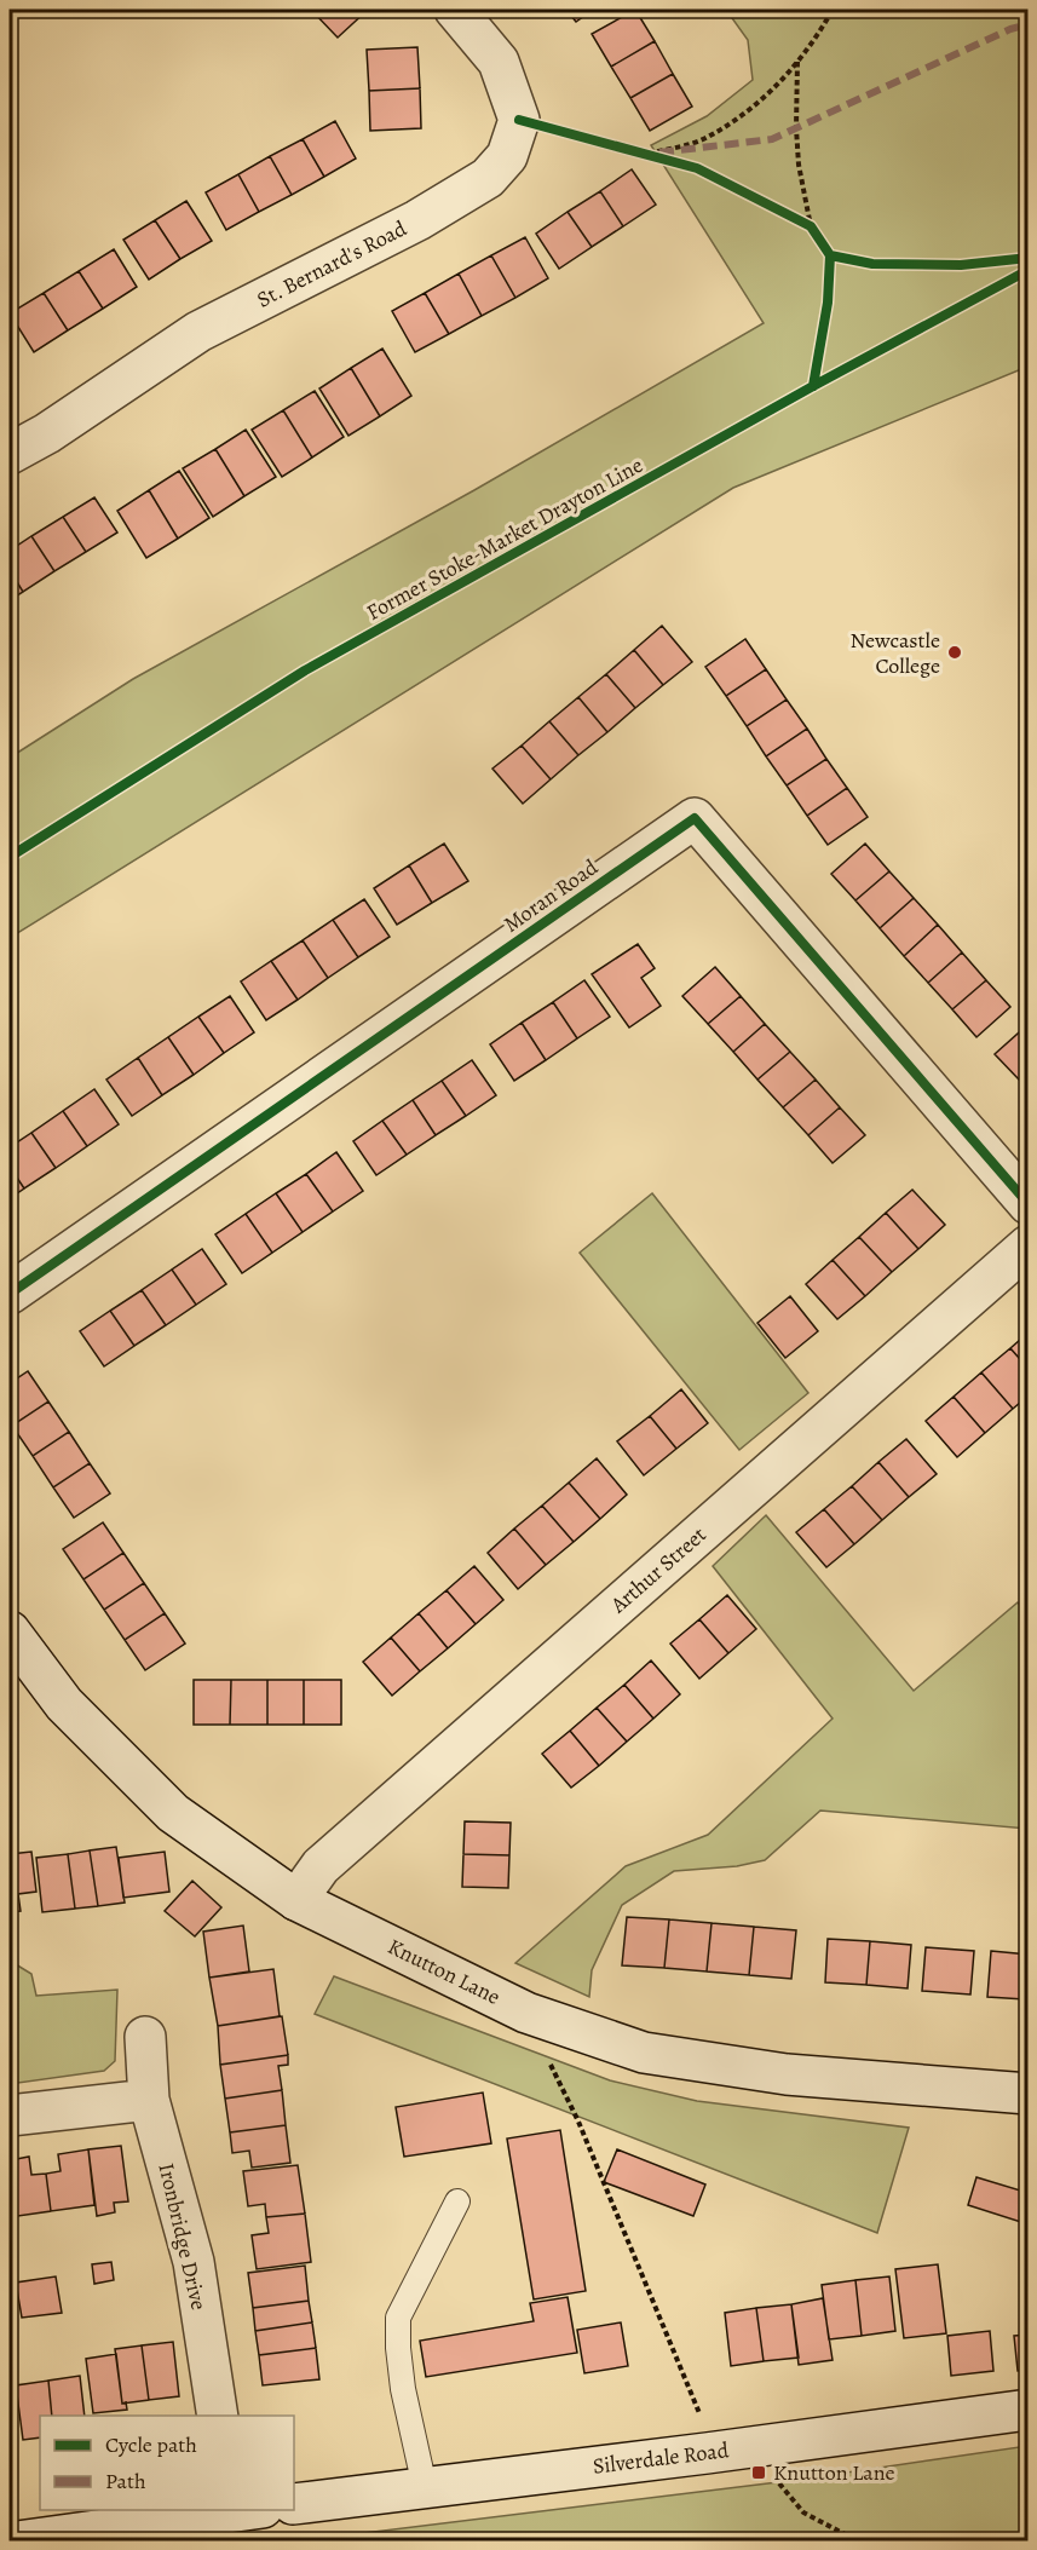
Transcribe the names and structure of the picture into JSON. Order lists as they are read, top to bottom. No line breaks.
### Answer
{"streets":{"street":["St. Bernard's Road","Moran Road","Arthur Street","Knutton Lane","Ironbridge Drive","Silverdale Road"],"cycle path":["Former Stoke-Market Drayton Line"]},"crossings":[["Arthur Street","Knutton Lane"]],"places":{"other":["Newcastle College"],"transit":["Knutton Lane"]},"legend":["Cycle path","Path"]}
